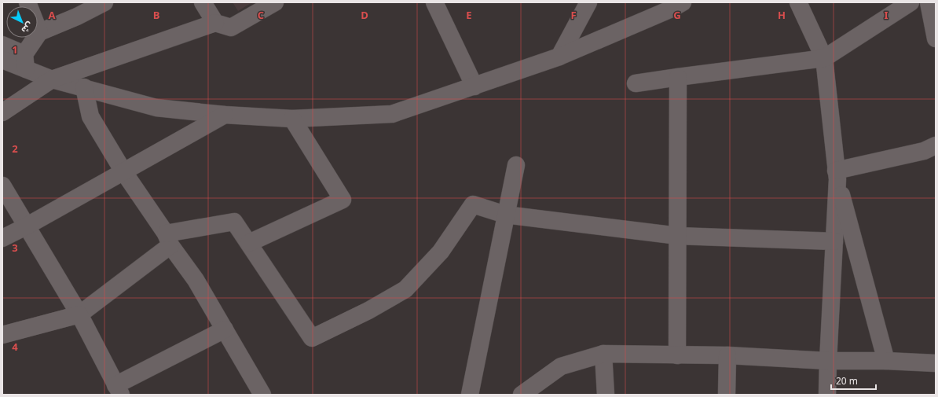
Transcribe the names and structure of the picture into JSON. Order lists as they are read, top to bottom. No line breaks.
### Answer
{"scale_bar":"20 m","north":"bottom right","grid":{"columns":["A","B","C","D","E","F","G","H","I"],"rows":["1","2","3","4"]}}
